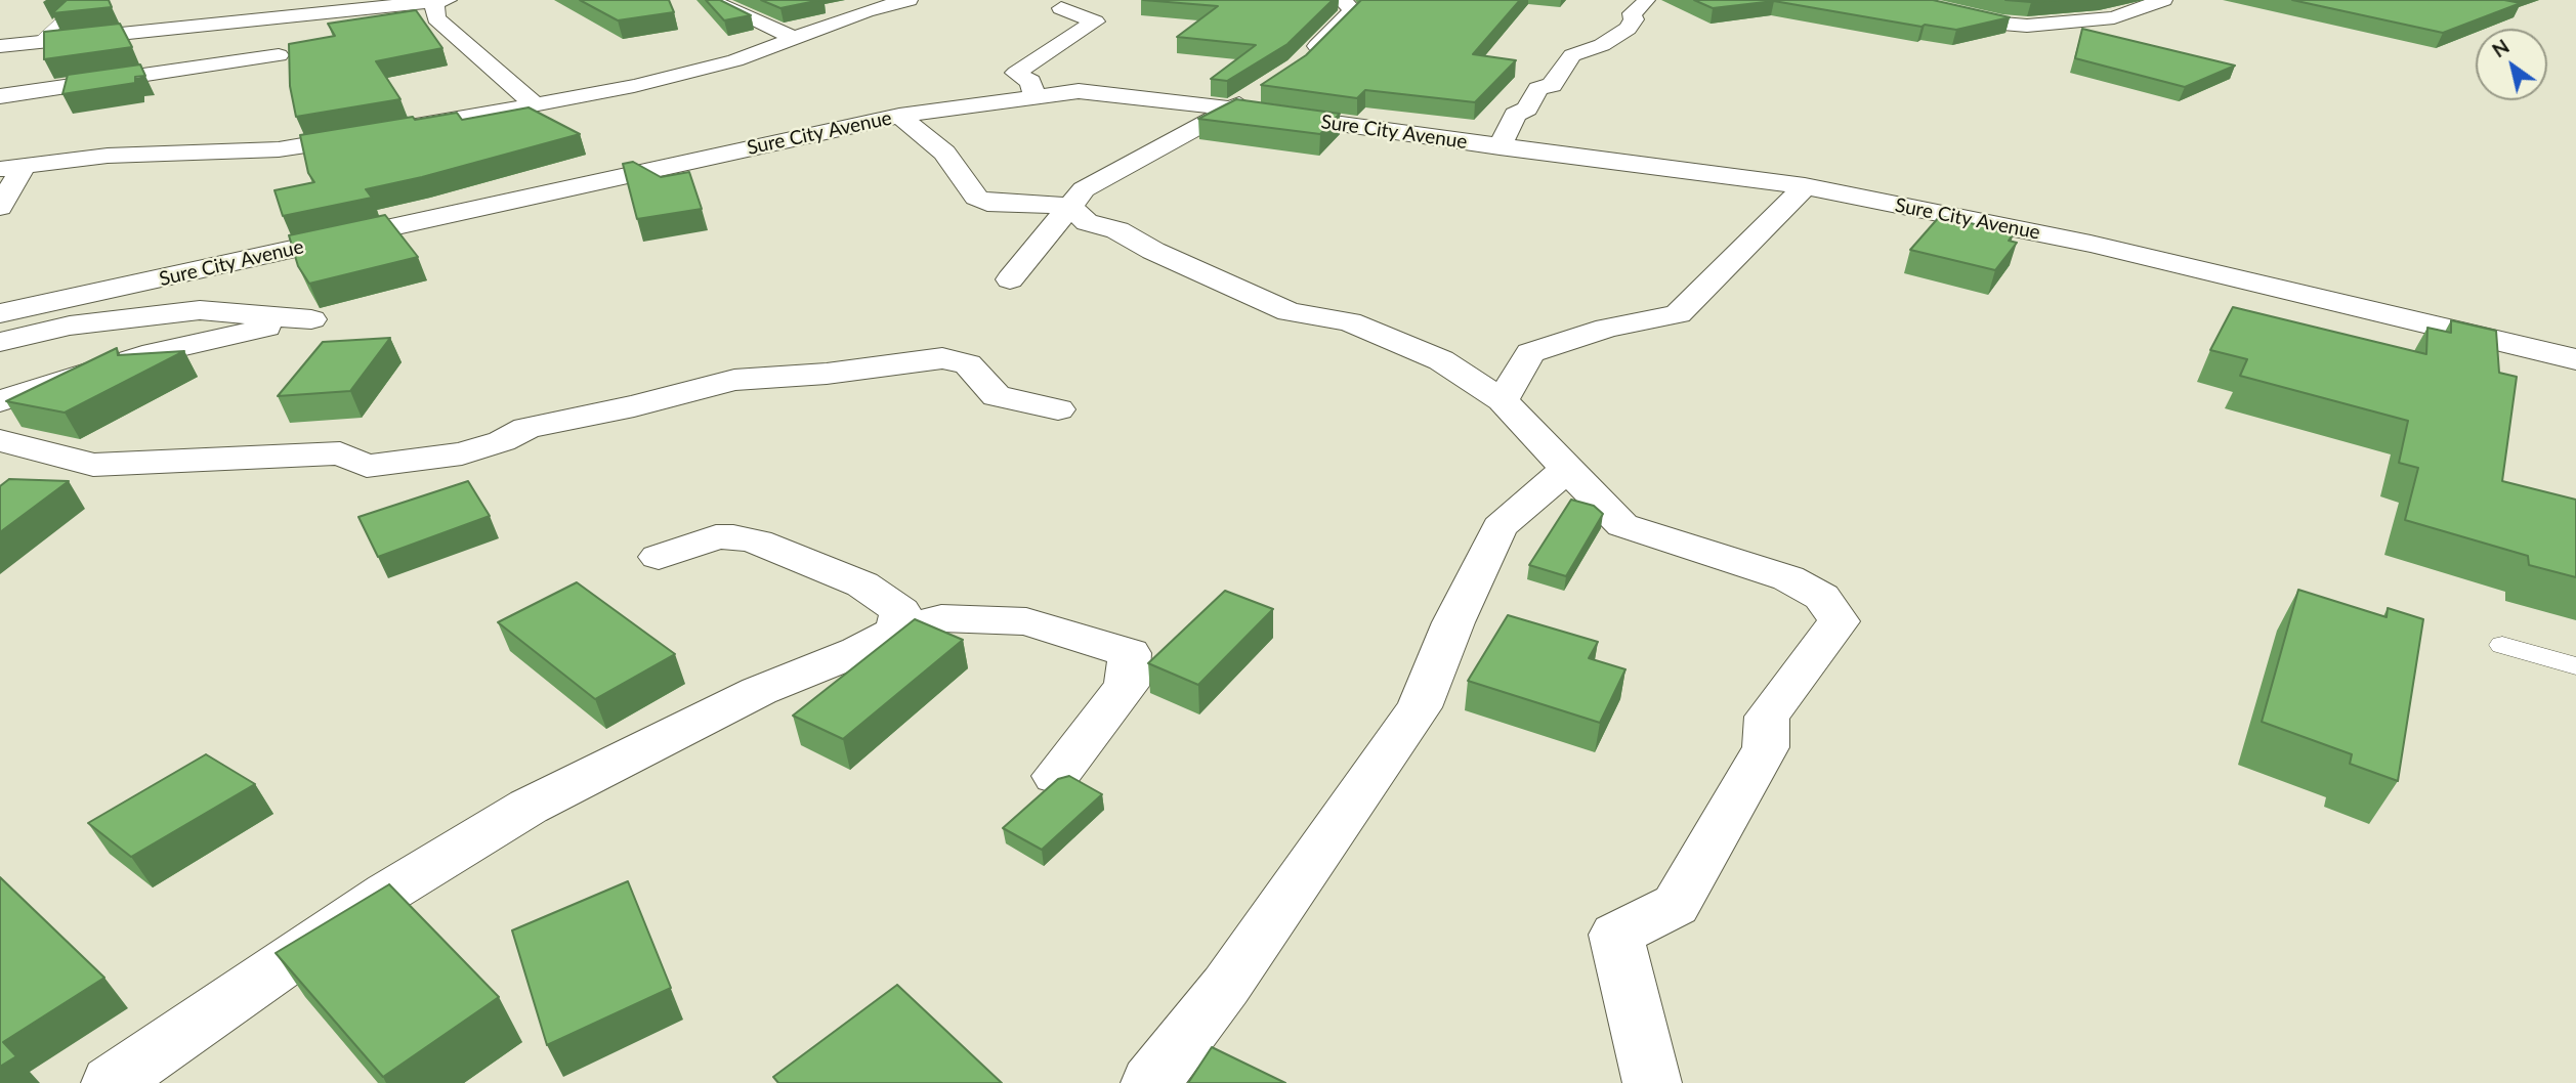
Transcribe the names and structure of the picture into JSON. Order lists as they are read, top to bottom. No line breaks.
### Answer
{"streets":{"street":["Sure City Avenue"]},"north":"top left"}
